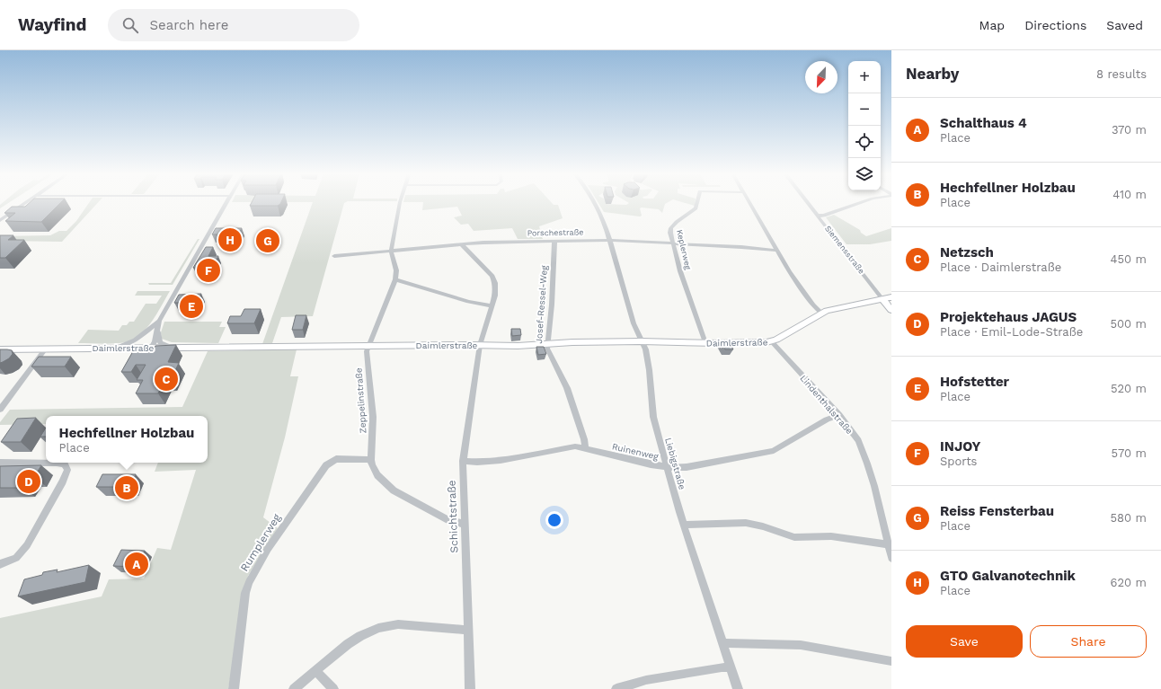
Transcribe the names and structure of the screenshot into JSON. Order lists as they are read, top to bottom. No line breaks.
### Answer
{"streets":{"street":["Porschestraße","Keplerweg","Siemensstraße","Josef-Ressel-Weg","Daimlerstraße","Zeppelinstraße","Lindenthalstraße","Ruinenweg","Liebigstraße","Schichtstraße","Rumplerweg"]},"crossings":[["Porschestraße","Keplerweg"],["Porschestraße","Josef-Ressel-Weg"],["Porschestraße","Zeppelinstraße"],["Porschestraße","Liebigstraße"],["Porschestraße","Schichtstraße"],["Keplerweg","Daimlerstraße"],["Siemensstraße","Daimlerstraße"],["Josef-Ressel-Weg","Daimlerstraße"],["Josef-Ressel-Weg","Ruinenweg"],["Daimlerstraße","Zeppelinstraße"],["Daimlerstraße","Lindenthalstraße"],["Daimlerstraße","Liebigstraße"],["Daimlerstraße","Schichtstraße"],["Zeppelinstraße","Schichtstraße"],["Zeppelinstraße","Rumplerweg"],["Lindenthalstraße","Ruinenweg"],["Ruinenweg","Liebigstraße"],["Ruinenweg","Schichtstraße"]],"north":"bottom left","page":{"header":"Wayfind","search":"Search here","nav":["Map","Directions","Saved"],"heading":["Nearby","8 results"],"map_buttons":["+","−"],"list":[{"mark":"A","name":"Schalthaus 4","note":"Place","value":"370 m"},{"mark":"B","name":"Hechfellner Holzbau","note":"Place","value":"410 m"},{"mark":"C","name":"Netzsch","note":"Place · Daimlerstraße","value":"450 m"},{"mark":"D","name":"Projektehaus JAGUS","note":"Place · Emil-Lode-Straße","value":"500 m"},{"mark":"E","name":"Hofstetter","note":"Place","value":"520 m"},{"mark":"F","name":"INJOY","note":"Sports","value":"570 m"},{"mark":"G","name":"Reiss Fensterbau","note":"Place","value":"580 m"},{"mark":"H","name":"GTO Galvanotechnik","note":"Place","value":"620 m"}],"pins":["H","G","F","E","C","D","B","A"],"popup":["Hechfellner Holzbau","Place"],"buttons":["Save","Share"]}}
